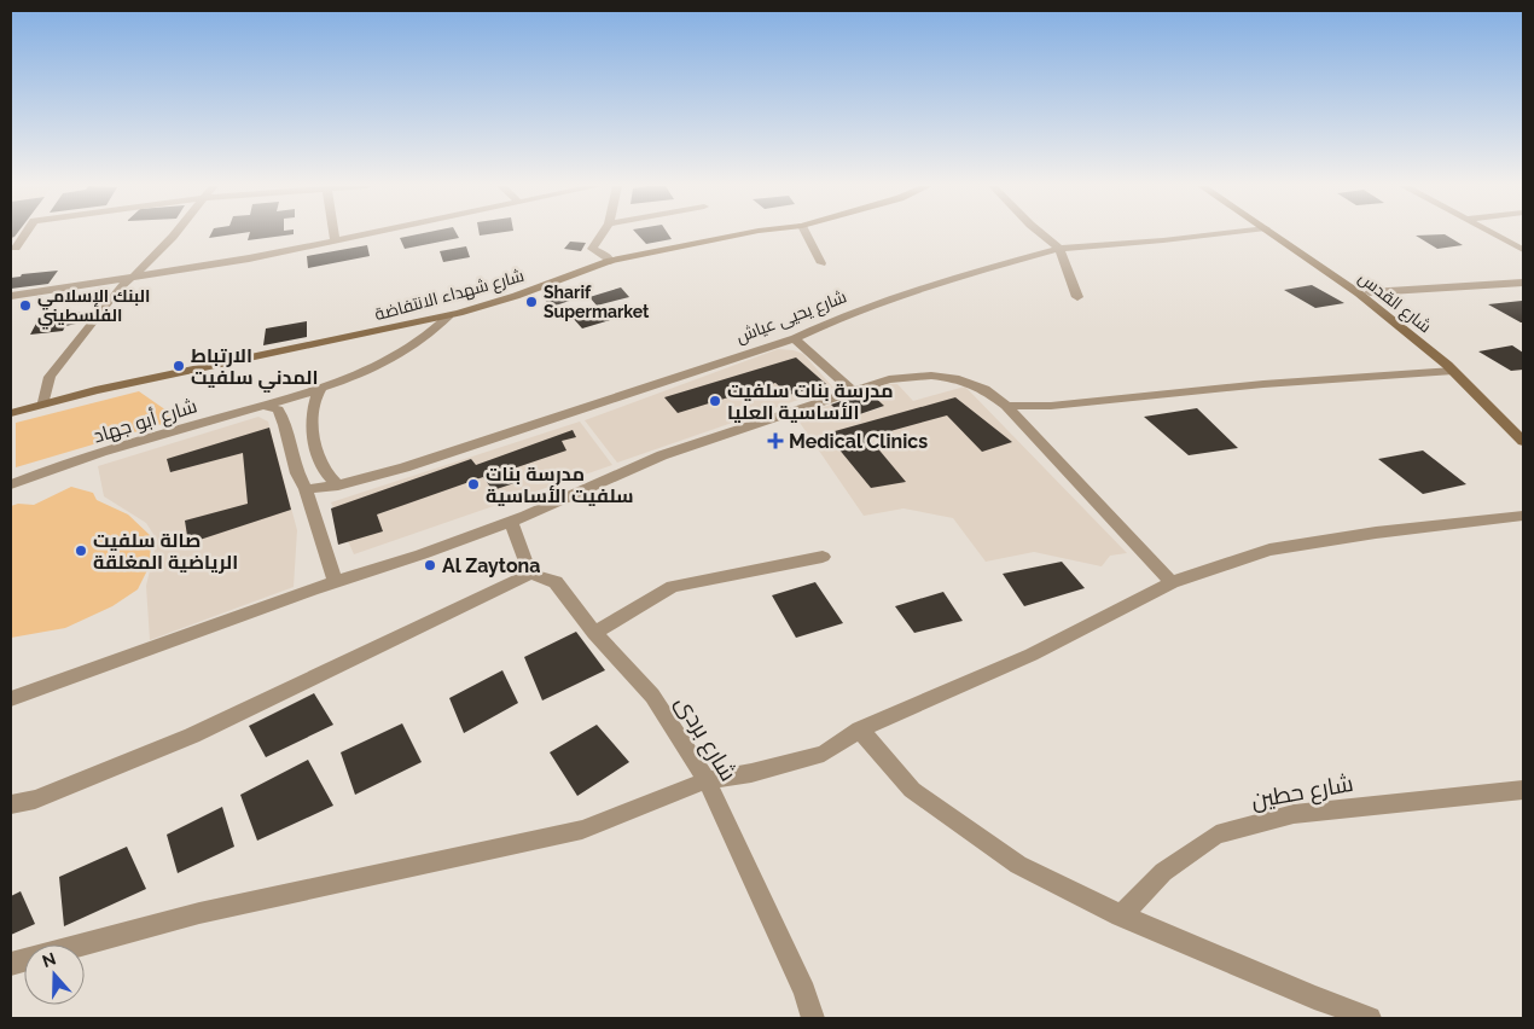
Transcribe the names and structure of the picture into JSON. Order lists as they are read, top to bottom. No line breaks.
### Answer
{"streets":{"main road":["شارع شهداء الانتفاضة","شارع القدس"],"street":["شارع يحيى عياش","شارع أبو جهاد","شارع بردى","شارع حطين"]},"crossings":[["شارع شهداء الانتفاضة","شارع أبو جهاد"]],"places":{"other":["Sharif Supermarket","البنك الإسلامي الفلسطيني","الارتباط المدني سلفيت","مدرسة بنات سلفيت الأساسية العليا","مدرسة بنات سلفيت الأساسية","صالة سلفيت الرياضية المغلقة","Al Zaytona"],"health":["Medical Clinics"]},"north":"top"}
